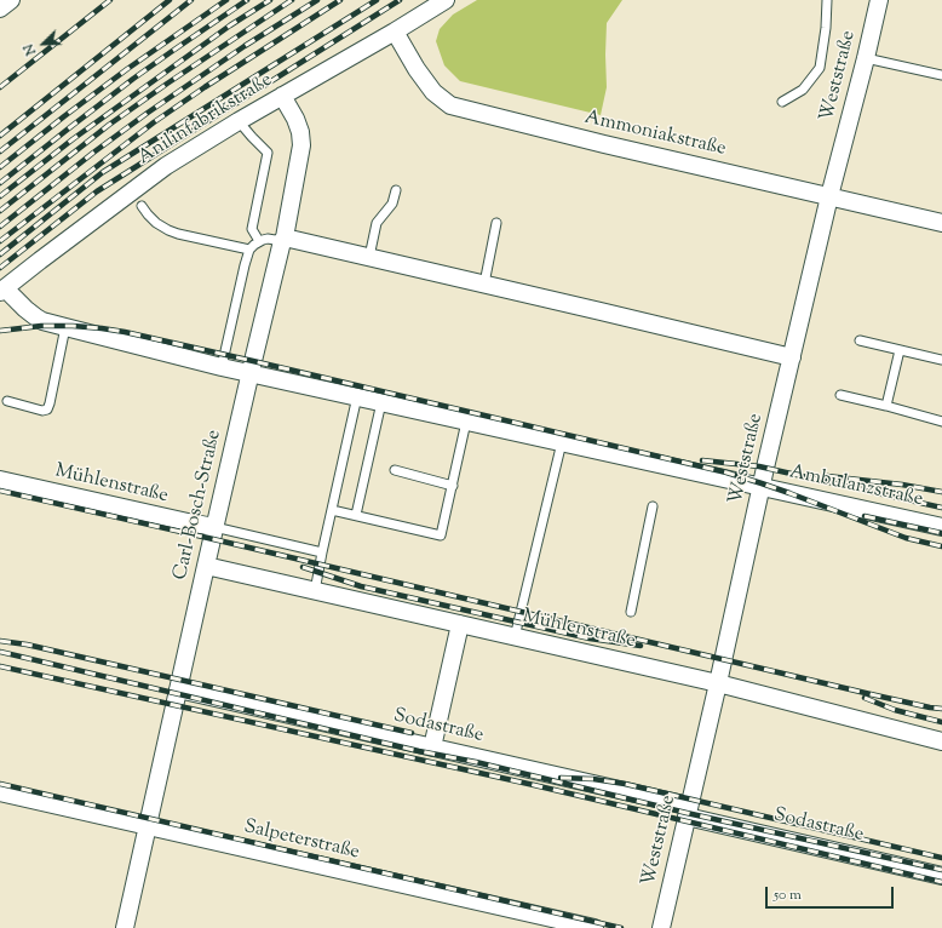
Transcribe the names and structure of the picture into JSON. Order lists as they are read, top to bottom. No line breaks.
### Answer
{"streets":{"street":["Weststraße","Anilinfabrikstraße","Ammoniakstraße","Mühlenstraße","Ambulanzstraße","Carl-Bosch-Straße","Sodastraße","Salpeterstraße"]},"crossings":[["Weststraße","Ammoniakstraße"],["Weststraße","Mühlenstraße"],["Weststraße","Ambulanzstraße"],["Weststraße","Sodastraße"],["Anilinfabrikstraße","Ammoniakstraße"],["Anilinfabrikstraße","Ambulanzstraße"],["Anilinfabrikstraße","Carl-Bosch-Straße"],["Mühlenstraße","Carl-Bosch-Straße"],["Ambulanzstraße","Carl-Bosch-Straße"],["Carl-Bosch-Straße","Sodastraße"],["Carl-Bosch-Straße","Salpeterstraße"]],"scale_bar":"50 m","north":"bottom left"}
